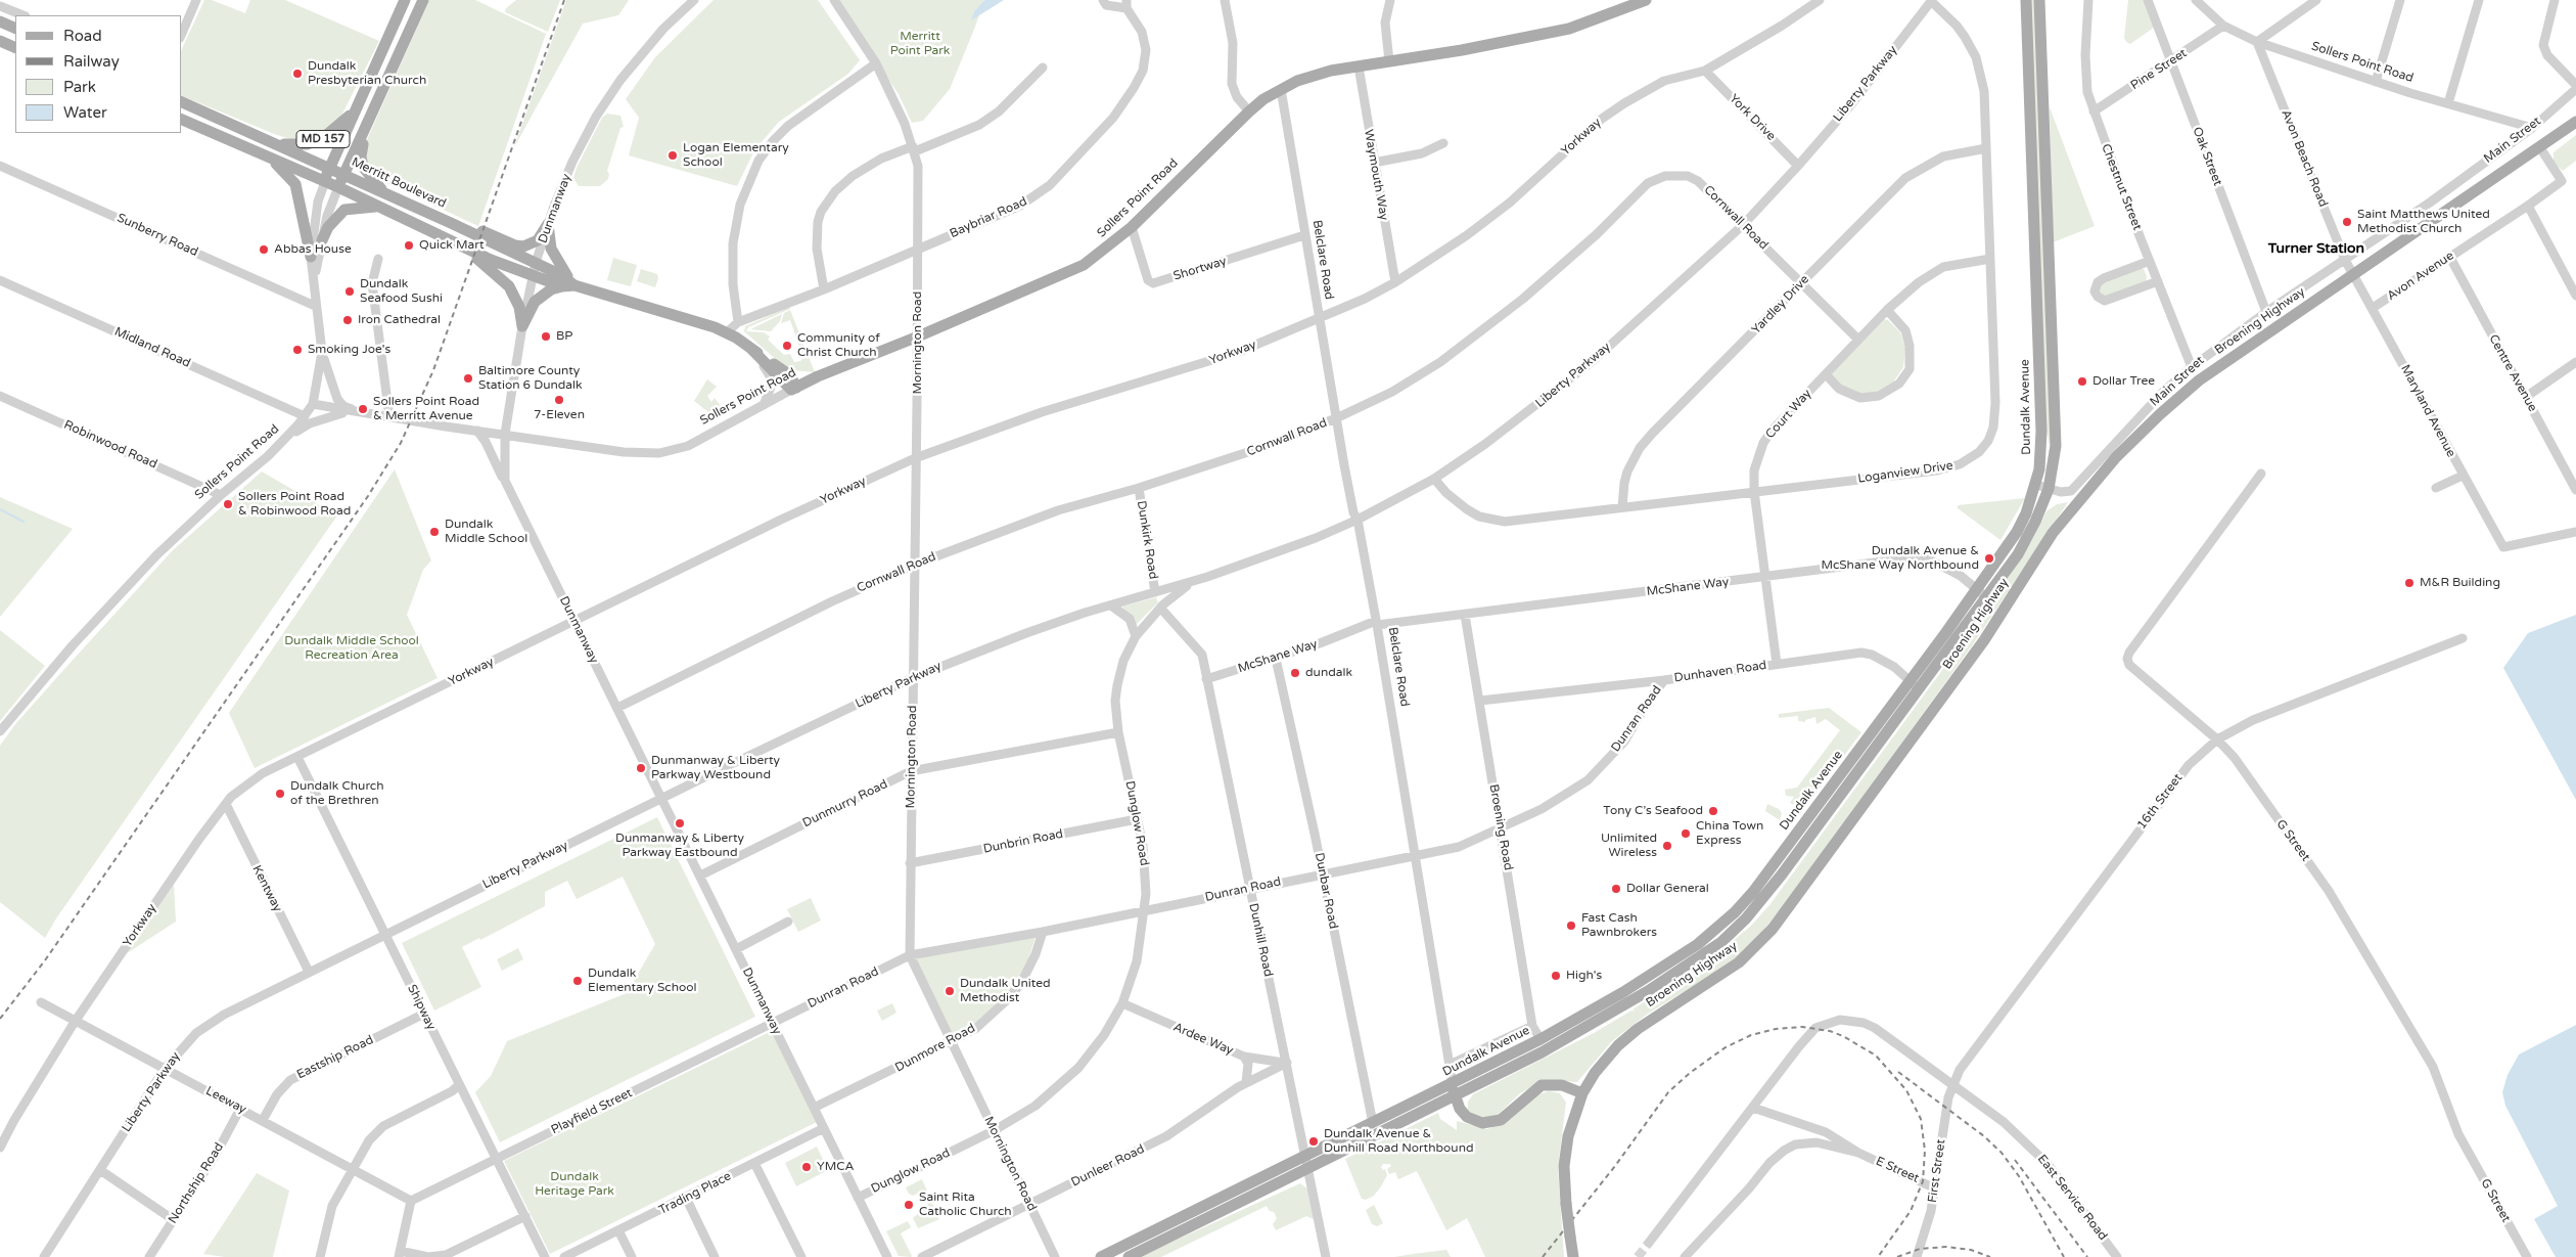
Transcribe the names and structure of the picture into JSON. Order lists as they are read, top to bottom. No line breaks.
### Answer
{"streets":{"main road":["Sollers Point Road","MD 157","Merritt Boulevard","Belclare Road","Broening Highway","Dundalk Avenue"],"street":["Pine Street","Liberty Parkway","York Drive","Yorkway","Main Street","Oak Street","Avon Beach Road","Waymouth Way","Chestnut Street","Dunmanway","Baybriar Road","Cornwall Road","Sunberry Road","Shortway","Avon Avenue","Yardley Drive","Mornington Road","Midland Road","Centre Avenue","Maryland Avenue","Court Way","Robinwood Road","Loganview Drive","Dunkirk Road","McShane Way","Dunhaven Road","Dunran Road","16th Street","Dunmurry Road","Dunglow Road","Broening Road","G Street","Dunbrin Road","Kentway","Dunbar Road","Dunhill Road","Shipway","Ardee Way","Dunmore Road","Eastship Road","Leeway","Playfield Street","Dunleer Road","E Street","First Street","Northship Road","Trading Place","East Service Road"]},"crossings":[["Sollers Point Road","Pine Street"],["Sollers Point Road","Main Street"],["Sollers Point Road","Avon Beach Road"],["Sollers Point Road","Waymouth Way"],["Sollers Point Road","Merritt Boulevard"],["Sollers Point Road","Dunmanway"],["Sollers Point Road","Belclare Road"],["Sollers Point Road","Shortway"],["Sollers Point Road","Mornington Road"],["Sollers Point Road","Midland Road"],["Sollers Point Road","Robinwood Road"],["Pine Street","Oak Street"],["Pine Street","Chestnut Street"],["Liberty Parkway","York Drive"],["Liberty Parkway","Dunmanway"],["Liberty Parkway","Cornwall Road"],["Liberty Parkway","Belclare Road"],["Liberty Parkway","Mornington Road"],["Liberty Parkway","Loganview Drive"],["Liberty Parkway","Dunkirk Road"],["Liberty Parkway","Dunglow Road"],["Liberty Parkway","Kentway"],["Liberty Parkway","Shipway"],["Liberty Parkway","Leeway"],["York Drive","Yorkway"],["Yorkway","Waymouth Way"],["Yorkway","Dunmanway"],["Yorkway","Belclare Road"],["Yorkway","Mornington Road"],["Yorkway","Kentway"],["Yorkway","Shipway"],["Yorkway","Leeway"],["MD 157","Merritt Boulevard"],["Main Street","Oak Street"],["Main Street","Avon Beach Road"],["Main Street","Chestnut Street"],["Main Street","Dundalk Avenue"],["Avon Beach Road","Broening Highway"],["Avon Beach Road","Maryland Avenue"],["Merritt Boulevard","Dunmanway"],["Merritt Boulevard","Baybriar Road"],["Dunmanway","Cornwall Road"],["Dunmanway","Dunran Road"],["Dunmanway","Dunmurry Road"],["Dunmanway","Dunglow Road"],["Dunmanway","Dunmore Road"],["Dunmanway","Playfield Street"],["Dunmanway","Trading Place"],["Baybriar Road","Mornington Road"],["Cornwall Road","Belclare Road"],["Cornwall Road","Yardley Drive"],["Cornwall Road","Mornington Road"],["Cornwall Road","Court Way"],["Cornwall Road","Dunkirk Road"],["Belclare Road","Shortway"],["Belclare Road","Dundalk Avenue"],["Belclare Road","McShane Way"],["Belclare Road","Dunran Road"],["Avon Avenue","Broening Highway"],["Avon Avenue","Centre Avenue"],["Avon Avenue","Maryland Avenue"],["Yardley Drive","Loganview Drive"],["Broening Highway","Maryland Avenue"],["Mornington Road","Dunran Road"],["Mornington Road","Dunmurry Road"],["Mornington Road","Dunglow Road"],["Mornington Road","Dunbrin Road"],["Mornington Road","Dunmore Road"],["Mornington Road","Dunleer Road"],["Dundalk Avenue","McShane Way"],["Dundalk Avenue","Dunhaven Road"],["Dundalk Avenue","Broening Road"],["Dundalk Avenue","Dunbar Road"],["Dundalk Avenue","Dunhill Road"],["Court Way","Loganview Drive"],["Court Way","McShane Way"],["Court Way","Dunhaven Road"],["McShane Way","Broening Road"],["McShane Way","Dunbar Road"],["McShane Way","Dunhill Road"],["Dunhaven Road","Dunran Road"],["Dunhaven Road","Broening Road"],["Dunran Road","Dunglow Road"],["Dunran Road","Broening Road"],["Dunran Road","Dunbar Road"],["Dunran Road","Dunhill Road"],["Dunran Road","Dunmore Road"],["Dunran Road","Playfield Street"],["16th Street","G Street"],["16th Street","First Street"],["16th Street","East Service Road"],["Dunmurry Road","Dunglow Road"],["Dunglow Road","Dunbrin Road"],["Dunglow Road","Dunhill Road"],["Dunglow Road","Ardee Way"],["Dunhill Road","Ardee Way"],["Dunhill Road","Dunleer Road"],["Shipway","Eastship Road"],["Shipway","Playfield Street"],["Ardee Way","Dunleer Road"],["Eastship Road","Leeway"],["Leeway","Playfield Street"],["Leeway","Northship Road"],["E Street","First Street"],["First Street","East Service Road"]],"districts":["Turner Station"],"parks":["Merritt Point Park","Dundalk Middle School Recreation Area","Dundalk Heritage Park"],"places":["Dundalk Presbyterian Church","Logan Elementary School","Saint Matthews United Methodist Church","Quick Mart","Abbas House","Dundalk Seafood Sushi","Iron Cathedral","BP","Community of Christ Church","Smoking Joe's","Baltimore County Station 6 Dundalk","Dollar Tree","7-Eleven","Sollers Point Road & Merritt Avenue","Sollers Point Road & Robinwood Road","Dundalk Middle School","Dundalk Avenue & McShane Way Northbound","M&R Building","dundalk","Dunmanway & Liberty Parkway Westbound","Dundalk Church of the Brethren","Tony C’s Seafood","Dunmanway & Liberty Parkway Eastbound","China Town Express","Unlimited Wireless","Dollar General","Fast Cash Pawnbrokers","High's","Dundalk Elementary School","Dundalk United Methodist","Dundalk Avenue & Dunhill Road Northbound","YMCA","Saint Rita Catholic Church"],"legend":["Road","Railway","Park","Water"]}
